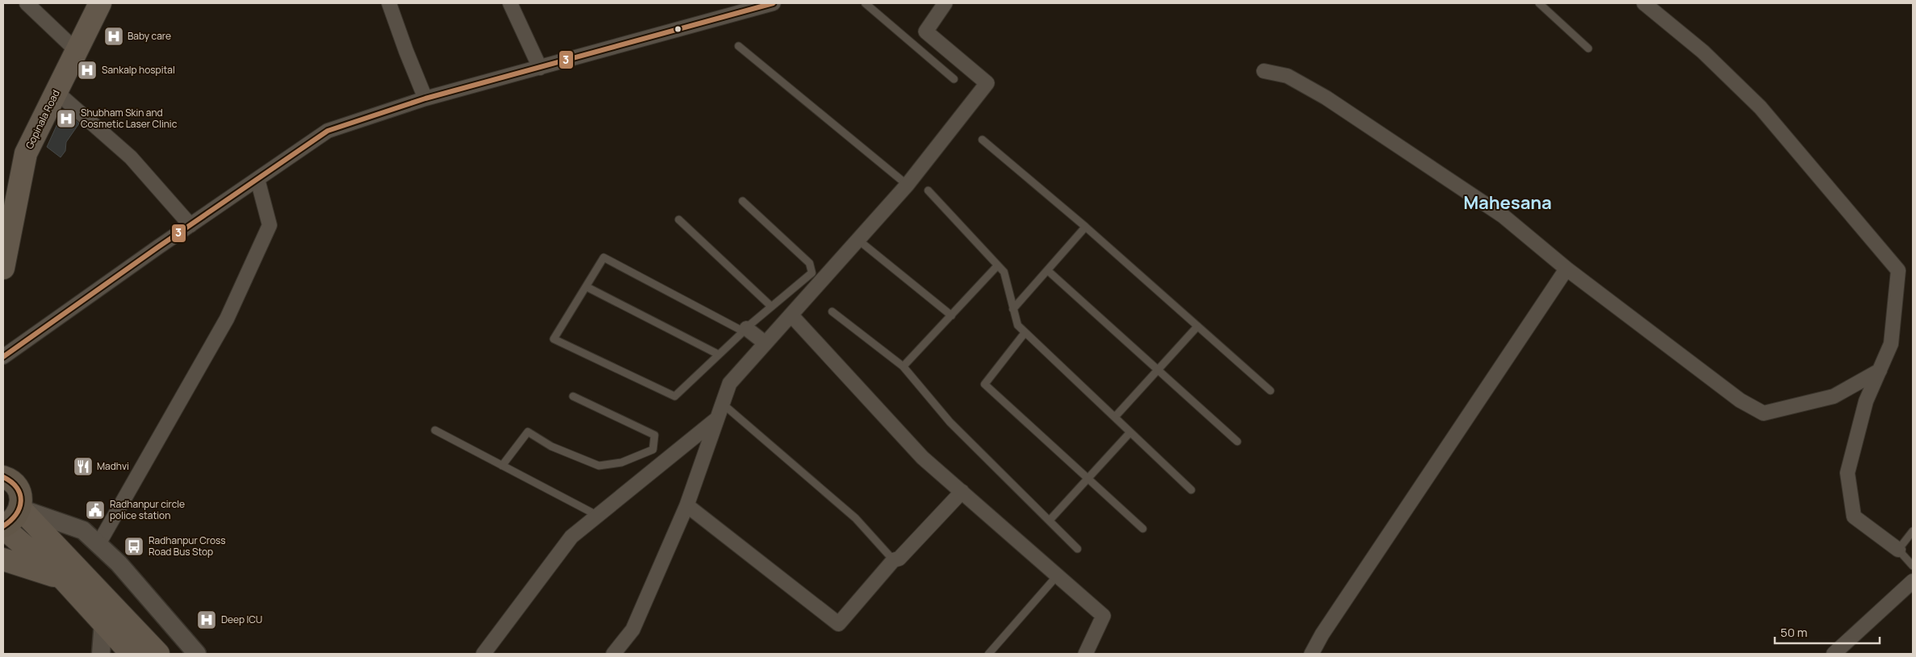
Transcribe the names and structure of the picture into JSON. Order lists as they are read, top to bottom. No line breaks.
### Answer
{"streets":{"main road":["Gopinala Road"]},"districts":["Mahesana"],"places":{"hospital":["Baby care","Sankalp hospital","Shubham Skin and Cosmetic Laser Clinic","Deep ICU"],"restaurant":["Madhvi"],"public building":["Radhanpur circle police station"],"bus stop":["Radhanpur Cross Road Bus Stop"]},"lines":["transit line 3"],"scale_bar":"50 m"}
